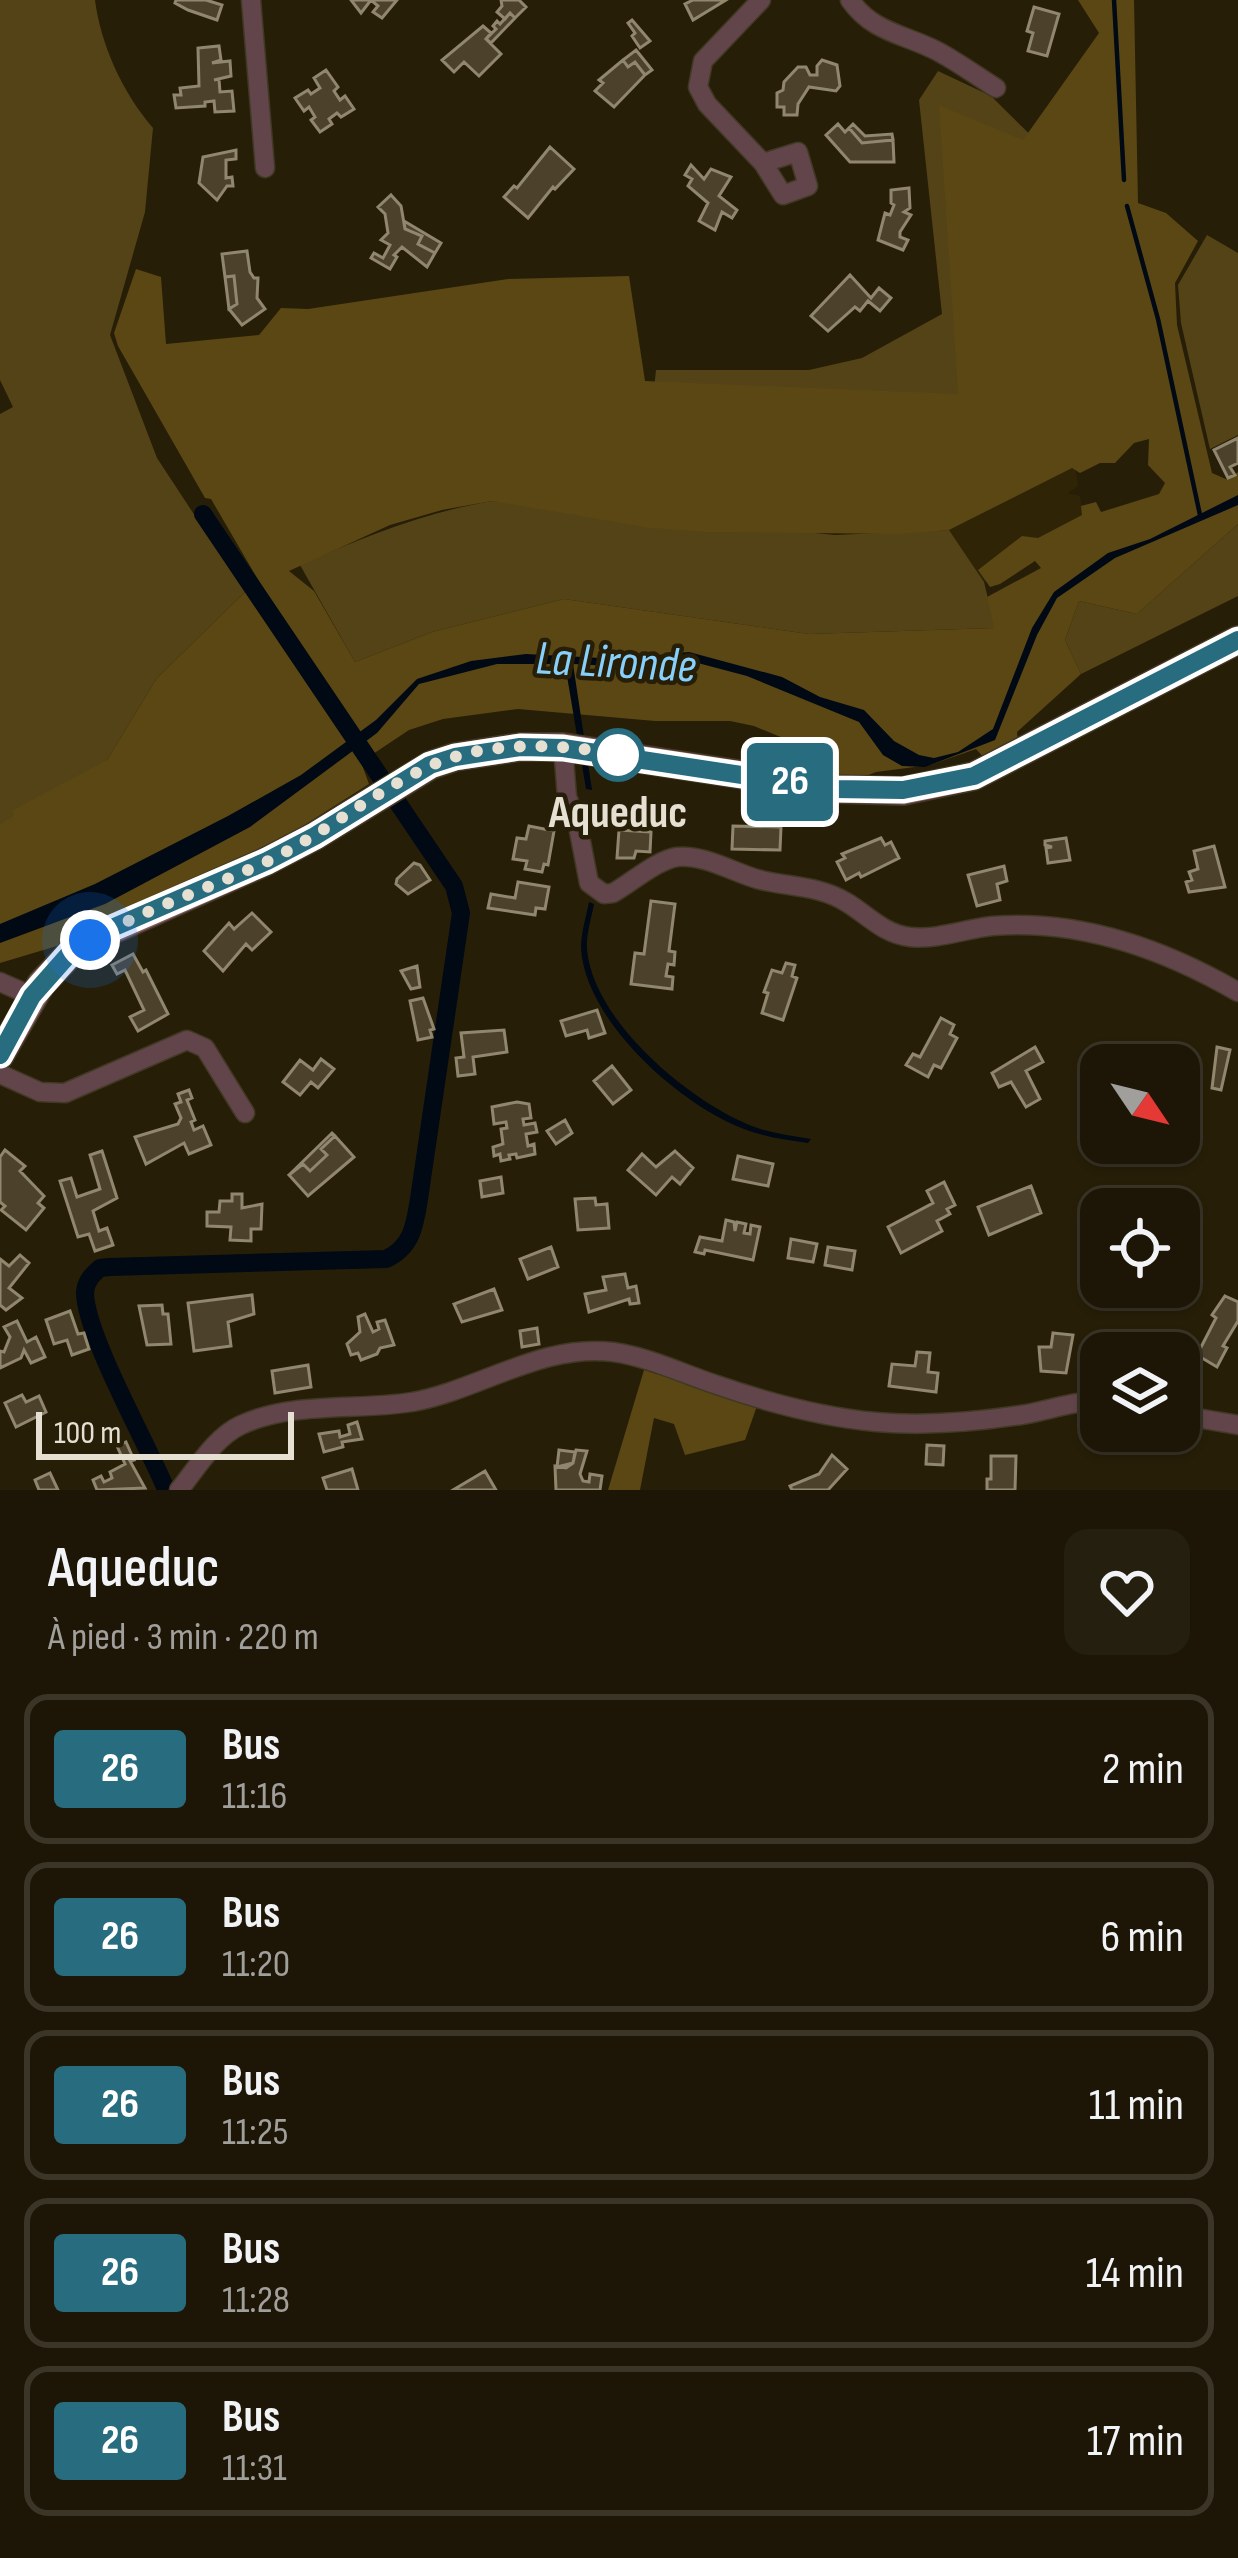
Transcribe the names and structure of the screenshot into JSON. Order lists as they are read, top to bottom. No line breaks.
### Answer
{"water":["La Lironde"],"places":["Aqueduc"],"lines":["bus line 26"],"scale_bar":"100 m","north":"bottom right","page":{"on_map":"26","scale":"100 m","heading":["Aqueduc","À pied · 3 min · 220 m"],"list":[{"mark":"26","name":"Bus","note":"11:16","value":"2 min"},{"mark":"26","name":"Bus","note":"11:20","value":"6 min"},{"mark":"26","name":"Bus","note":"11:25","value":"11 min"},{"mark":"26","name":"Bus","note":"11:28","value":"14 min"},{"mark":"26","name":"Bus","note":"11:31","value":"17 min"}]}}
